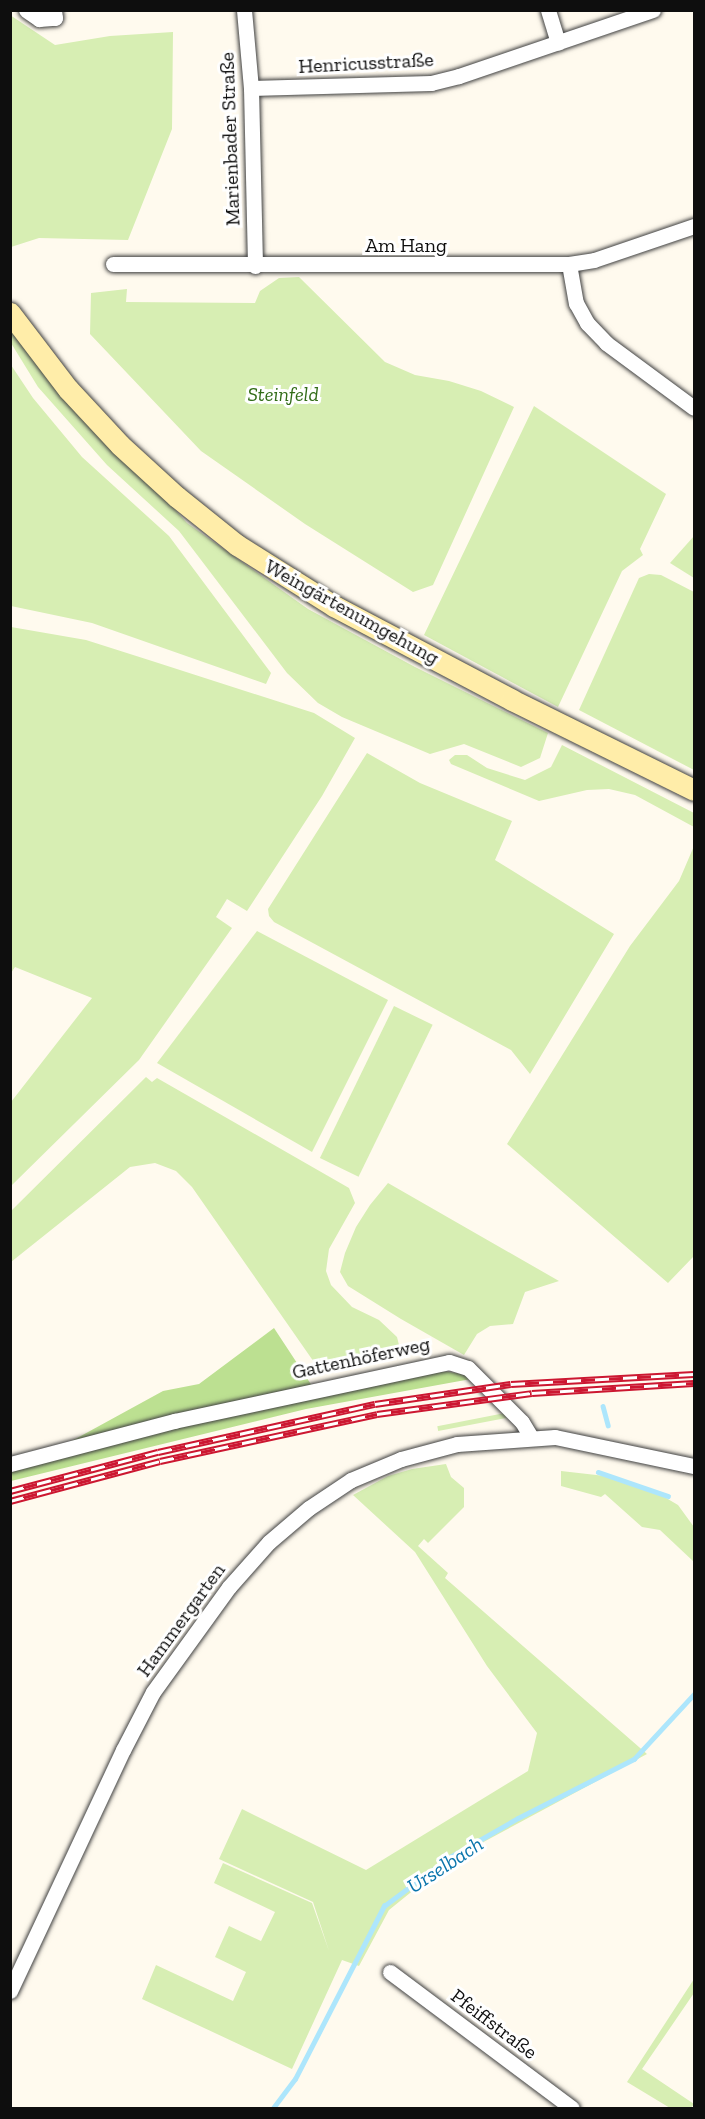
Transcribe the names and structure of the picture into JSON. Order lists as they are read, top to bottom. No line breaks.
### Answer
{"streets":{"main road":["Weingärtenumgehung"],"street":["Henricusstraße","Marienbader Straße","Am Hang","Gattenhöferweg","Hammergarten","Pfeiffstraße"]},"crossings":[["Henricusstraße","Marienbader Straße"],["Marienbader Straße","Am Hang"],["Gattenhöferweg","Hammergarten"]],"water":["Urselbach"],"parks":["Steinfeld"]}
